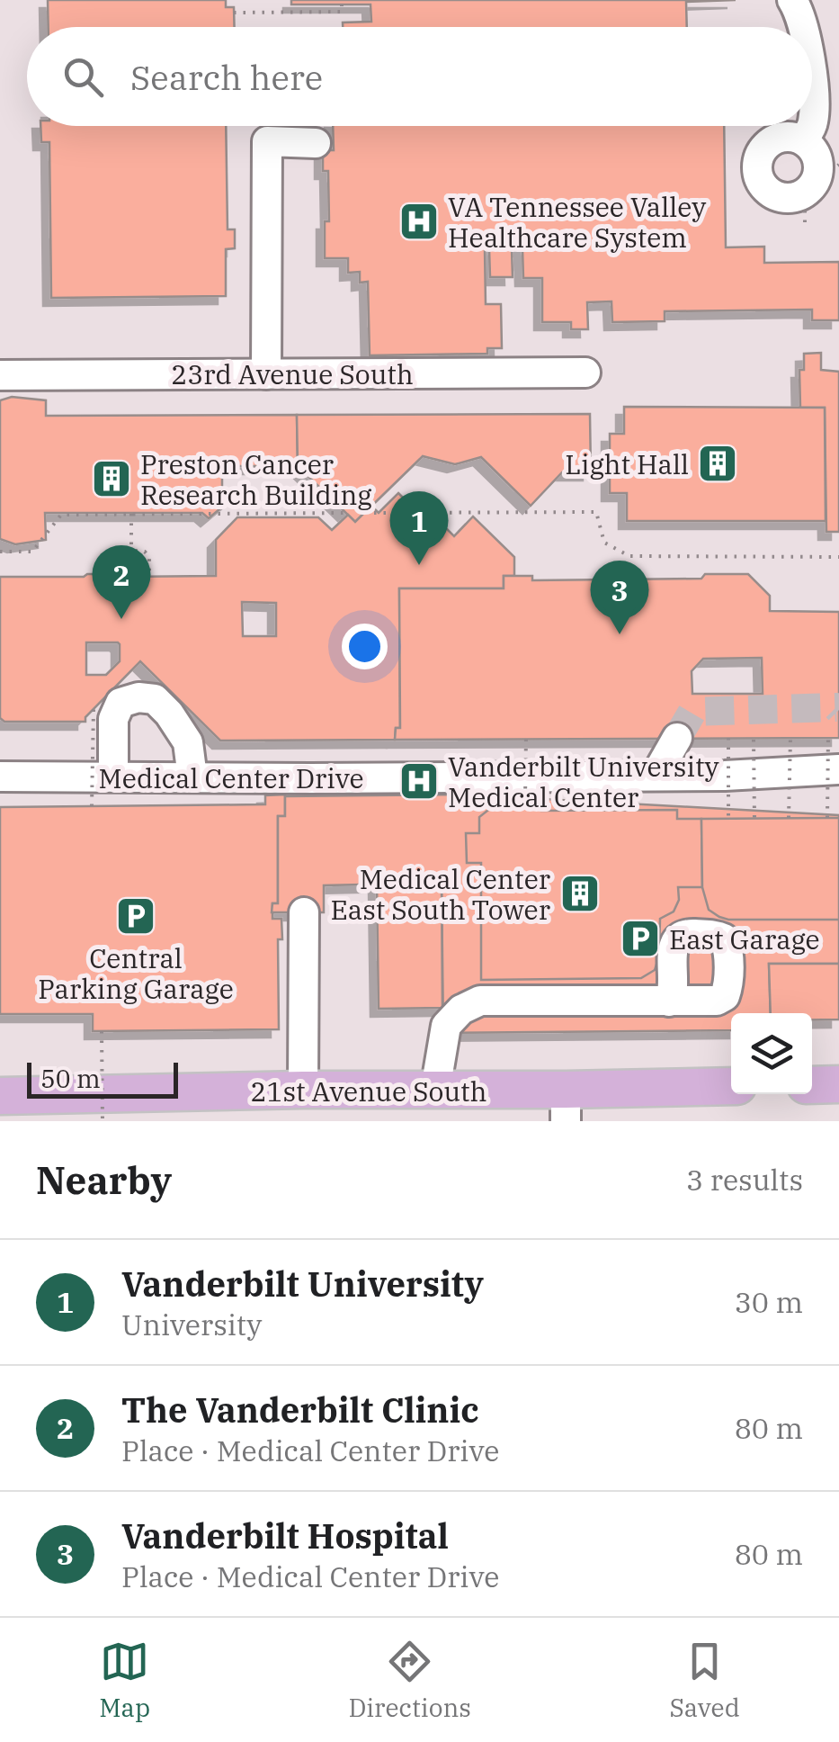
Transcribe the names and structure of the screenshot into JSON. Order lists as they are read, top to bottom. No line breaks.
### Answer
{"streets":{"main road":["21st Avenue South"],"street":["23rd Avenue South","Medical Center Drive"]},"places":{"hospital":["VA Tennessee Valley Healthcare System","Vanderbilt University Medical Center"],"building":["Light Hall","Preston Cancer Research Building","Medical Center East South Tower"],"parking":["Central Parking Garage","East Garage"]},"scale_bar":"50 m","page":{"search":"Search here","pins":["1","2","3"],"scale":"50 m","heading":["Nearby","3 results"],"list":[{"mark":"1","name":"Vanderbilt University","note":"University","value":"30 m"},{"mark":"2","name":"The Vanderbilt Clinic","note":"Place · Medical Center Drive","value":"80 m"},{"mark":"3","name":"Vanderbilt Hospital","note":"Place · Medical Center Drive","value":"80 m"}],"nav":["Map","Directions","Saved"]}}
